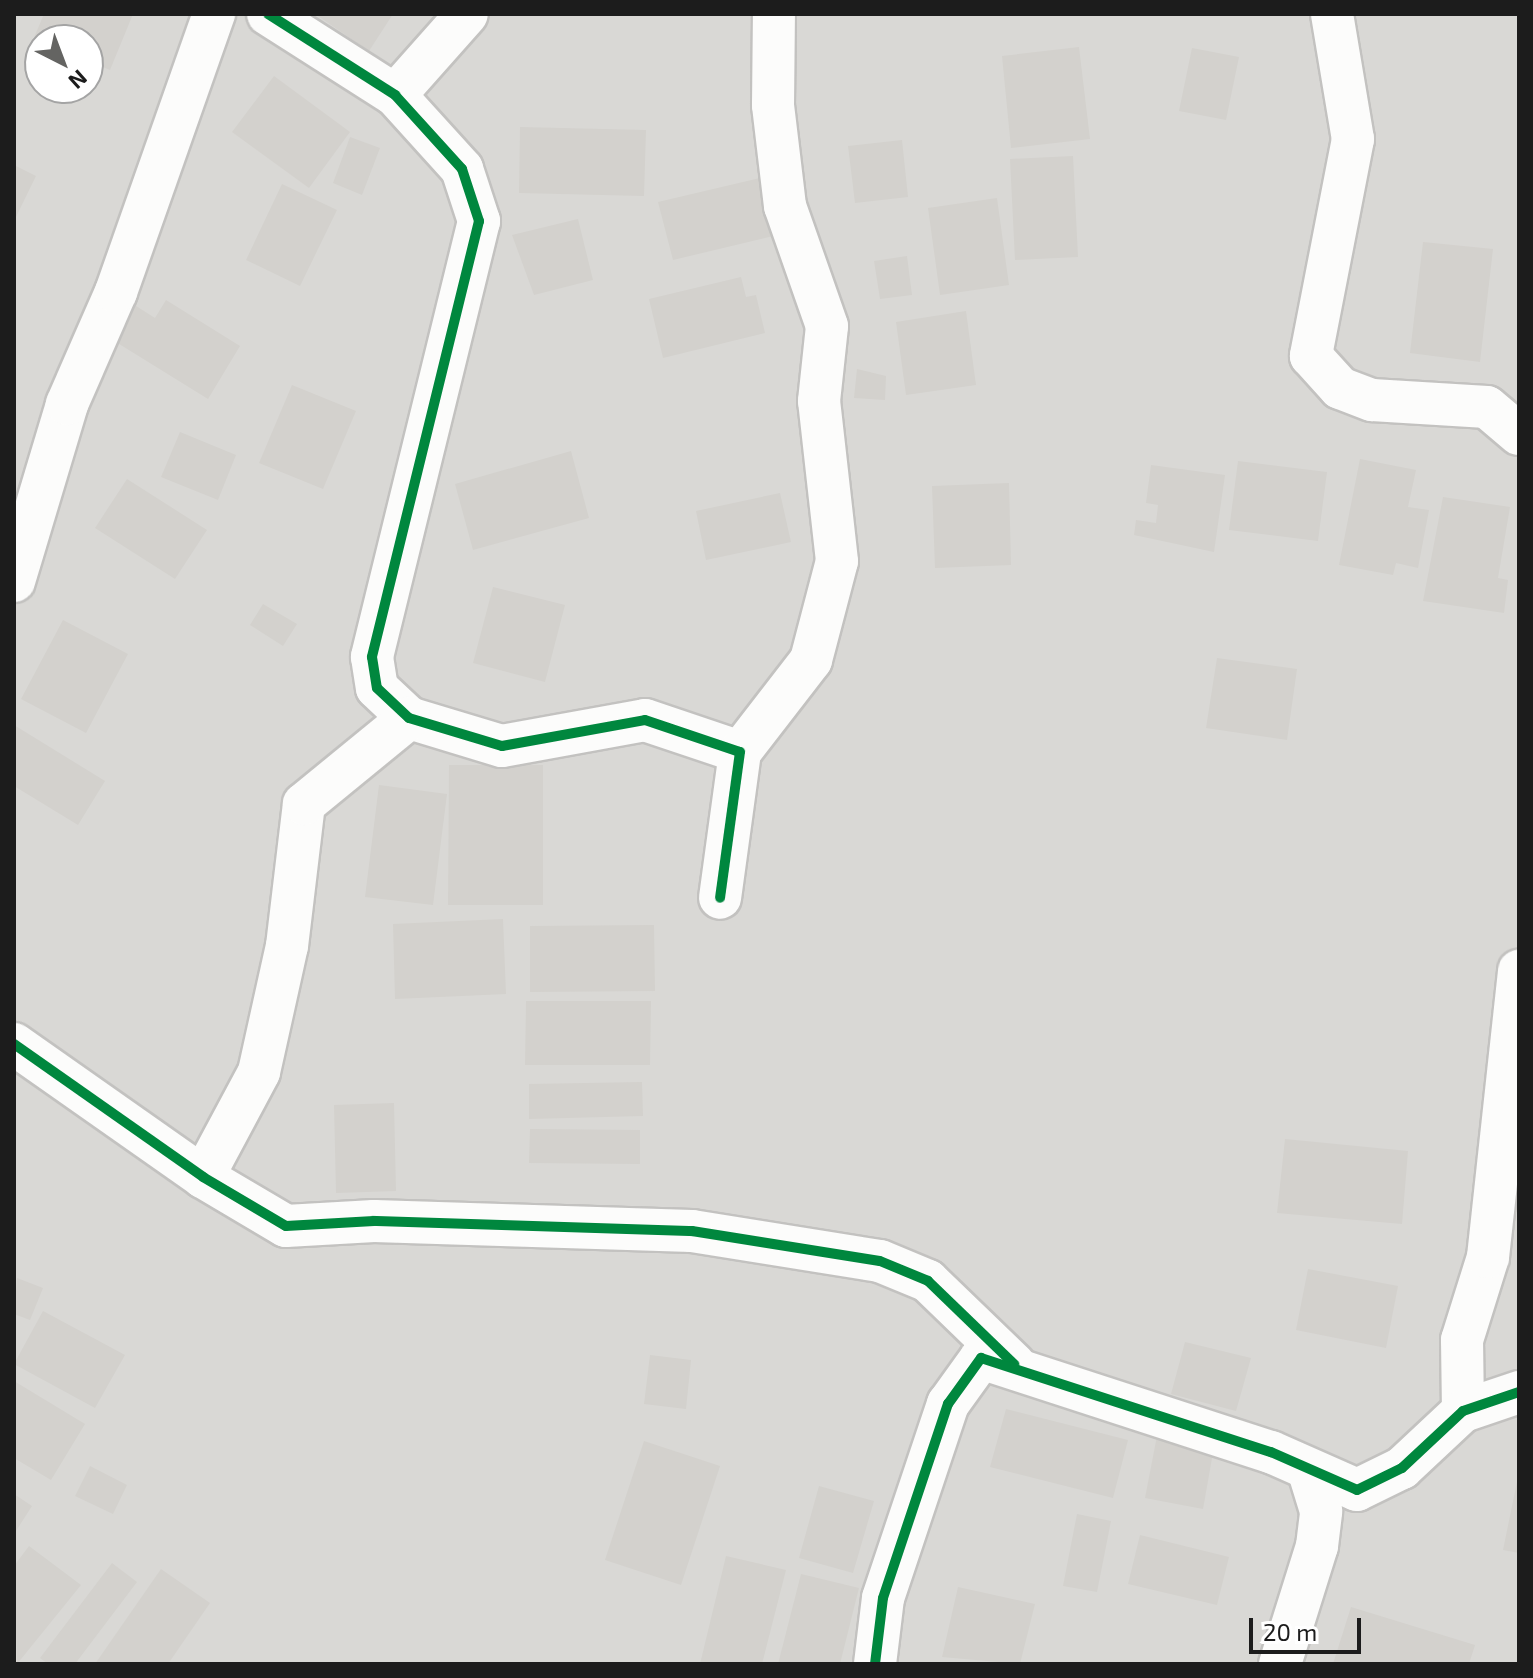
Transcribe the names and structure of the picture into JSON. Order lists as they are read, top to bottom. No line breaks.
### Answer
{"scale_bar":"20 m","north":"bottom right"}
